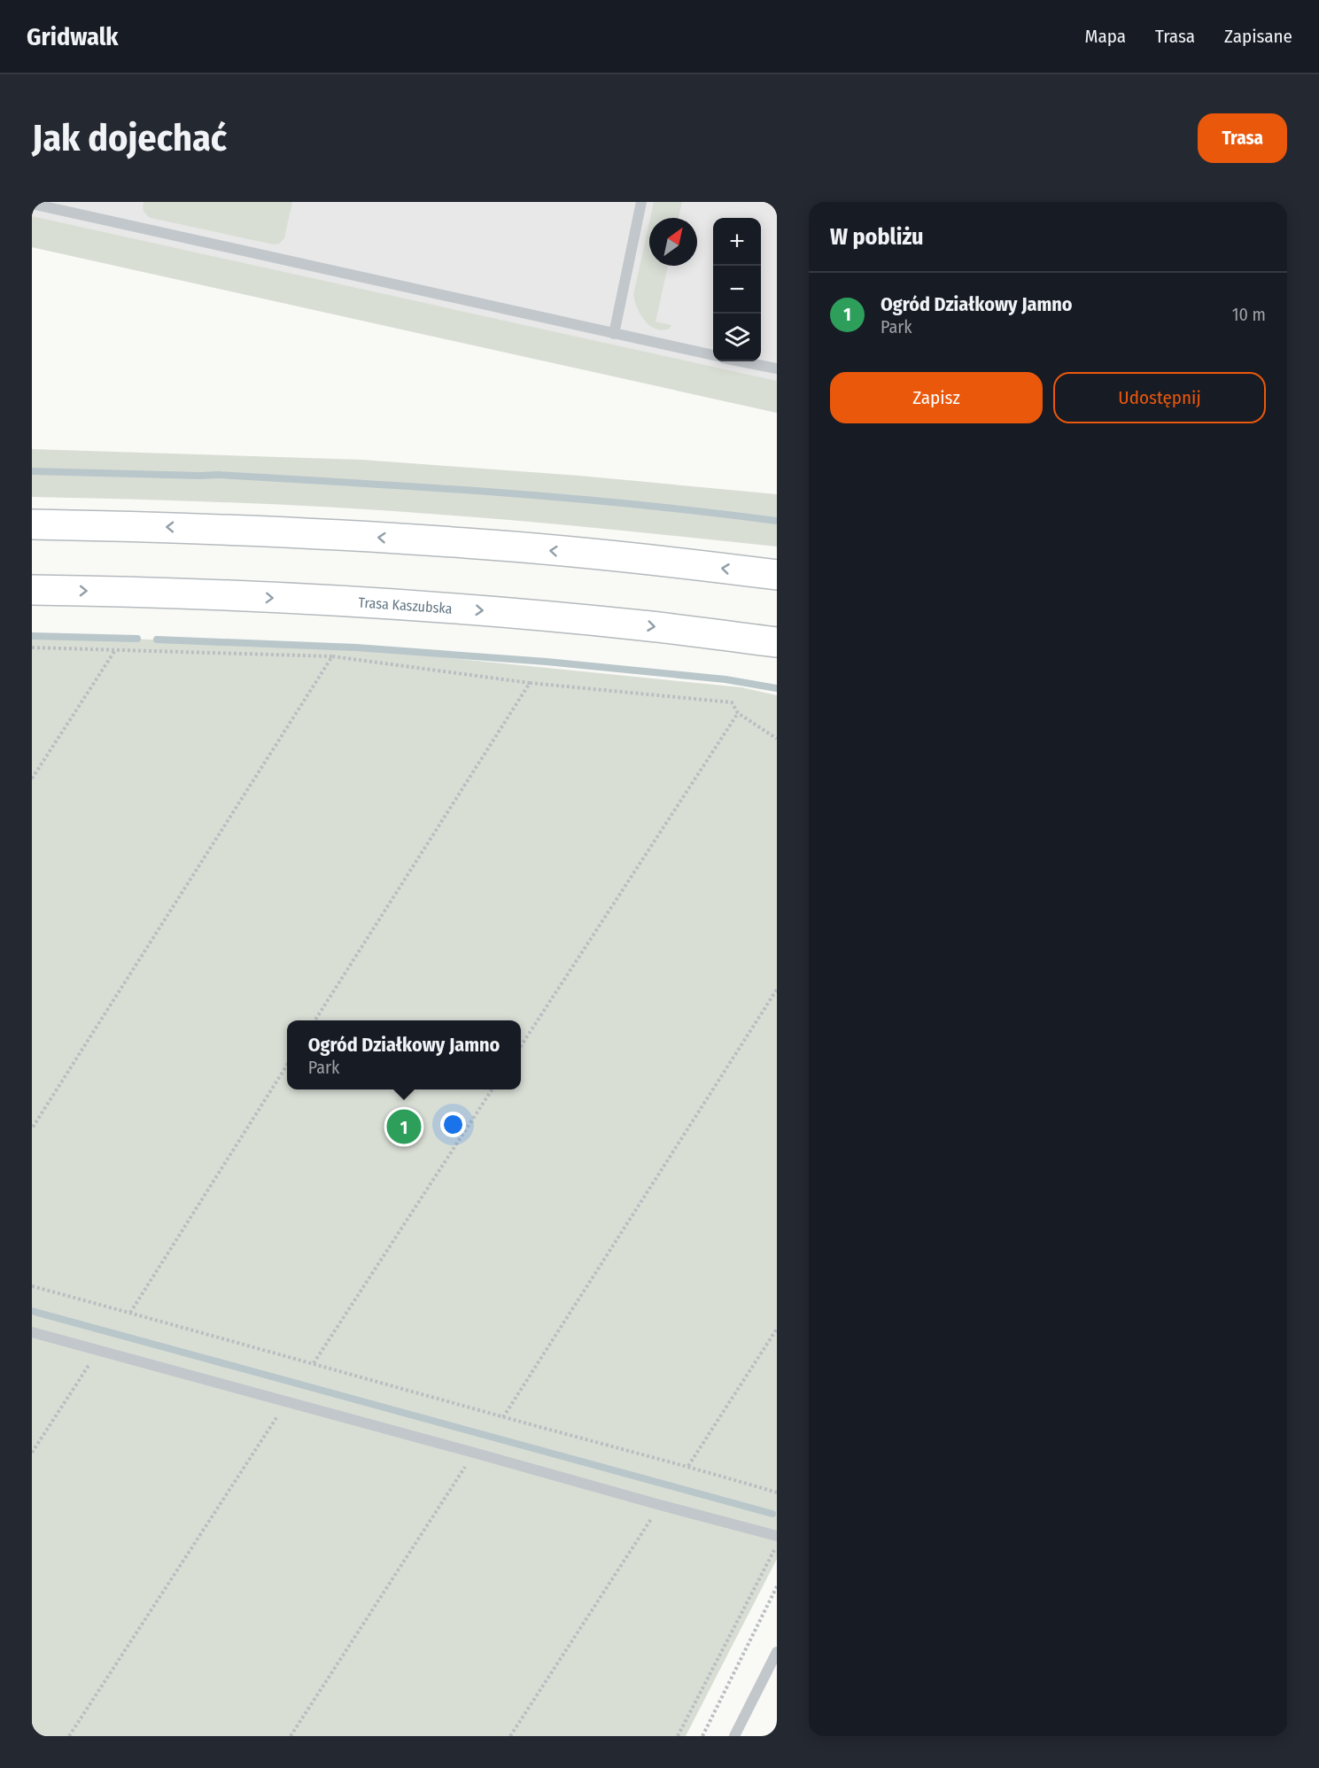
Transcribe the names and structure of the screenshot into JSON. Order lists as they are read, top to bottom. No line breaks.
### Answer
{"streets":{"highway":["Trasa Kaszubska"]},"north":"top right","page":{"header":"Gridwalk","nav":["Mapa","Trasa","Zapisane"],"buttons":["Trasa",["Zapisz","Udostępnij"]],"title":"Jak dojechać","heading":"W pobliżu","map_buttons":["+","−"],"list":[{"mark":"1","name":"Ogród Działkowy Jamno","note":"Park","value":"10 m"}],"popup":["Ogród Działkowy Jamno","Park"],"pins":"1"}}
